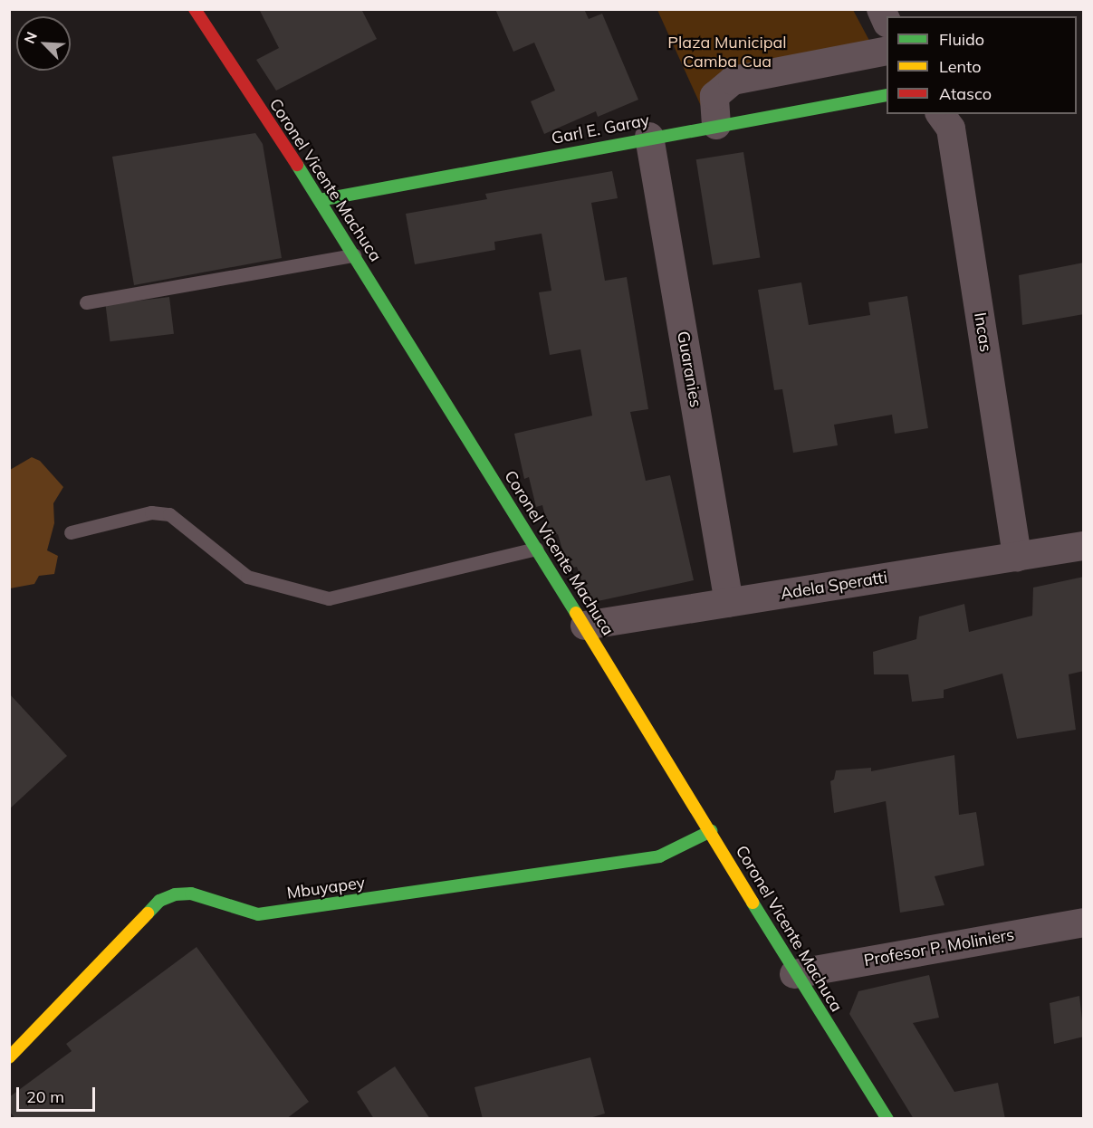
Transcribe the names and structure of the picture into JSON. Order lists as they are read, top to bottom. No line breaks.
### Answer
{"streets":{"street":["Garl E. Garay","Coronel Vicente Machuca","Incas","Guaranies","Adela Speratti","Mbuyapey","Profesor P. Moliniers"]},"crossings":[["Garl E. Garay","Coronel Vicente Machuca"],["Garl E. Garay","Guaranies"],["Coronel Vicente Machuca","Adela Speratti"],["Coronel Vicente Machuca","Mbuyapey"],["Coronel Vicente Machuca","Profesor P. Moliniers"],["Incas","Adela Speratti"],["Guaranies","Adela Speratti"]],"parks":["Plaza Municipal Camba Cua"],"legend":["Fluido","Lento","Atasco"],"scale_bar":"20 m","north":"top left"}
